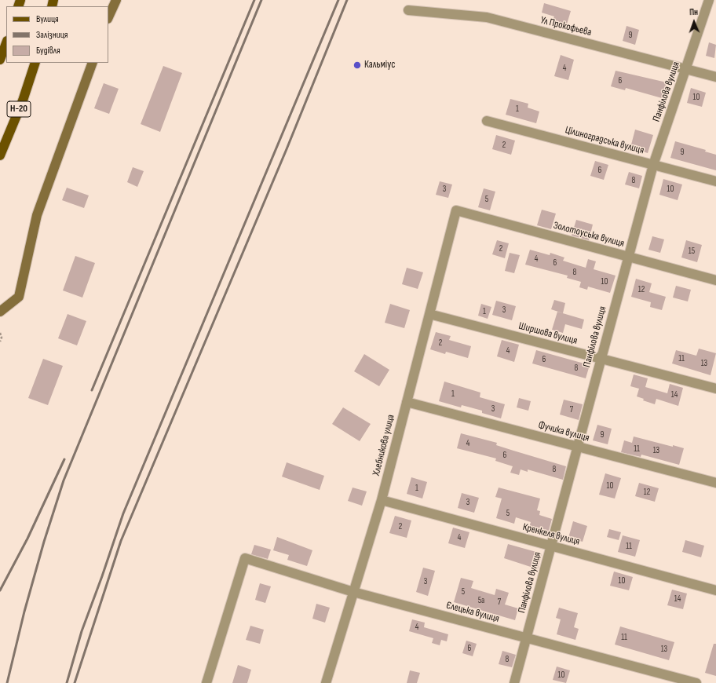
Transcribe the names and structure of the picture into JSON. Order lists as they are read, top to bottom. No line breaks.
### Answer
{"streets":{"main road":["Н-20"],"street":["Ул Прокофьева","Панфілова вулиця","Цілиноградська вулиця","Золотоуська вулиця","Ширшова вулиця","Фучика вулиця","Хлебникова улица","Кренкеля вулиця","Єлецька вулиця"]},"crossings":[["Ул Прокофьева","Панфілова вулиця"],["Панфілова вулиця","Цілиноградська вулиця"],["Панфілова вулиця","Золотоуська вулиця"],["Панфілова вулиця","Ширшова вулиця"],["Панфілова вулиця","Фучика вулиця"],["Панфілова вулиця","Кренкеля вулиця"],["Панфілова вулиця","Єлецька вулиця"],["Золотоуська вулиця","Хлебникова улица"],["Ширшова вулиця","Хлебникова улица"],["Фучика вулиця","Хлебникова улица"],["Хлебникова улица","Кренкеля вулиця"],["Хлебникова улица","Єлецька вулиця"]],"places":["Кальміус"],"house_numbers":["9","4","6","10","1","2","9","6","8","3","10","5","2","15","4","6","8","10","12","3","1","2","4","11","6","13","8","1","14","3","7","9","4","11","13","6","8","10","1","12","3","5","2","4","11","10","3","5","14","5а","7","4","11","6","13","8","10"],"legend":["Вулиця","Залізниця","Будівля"],"north":"top"}
